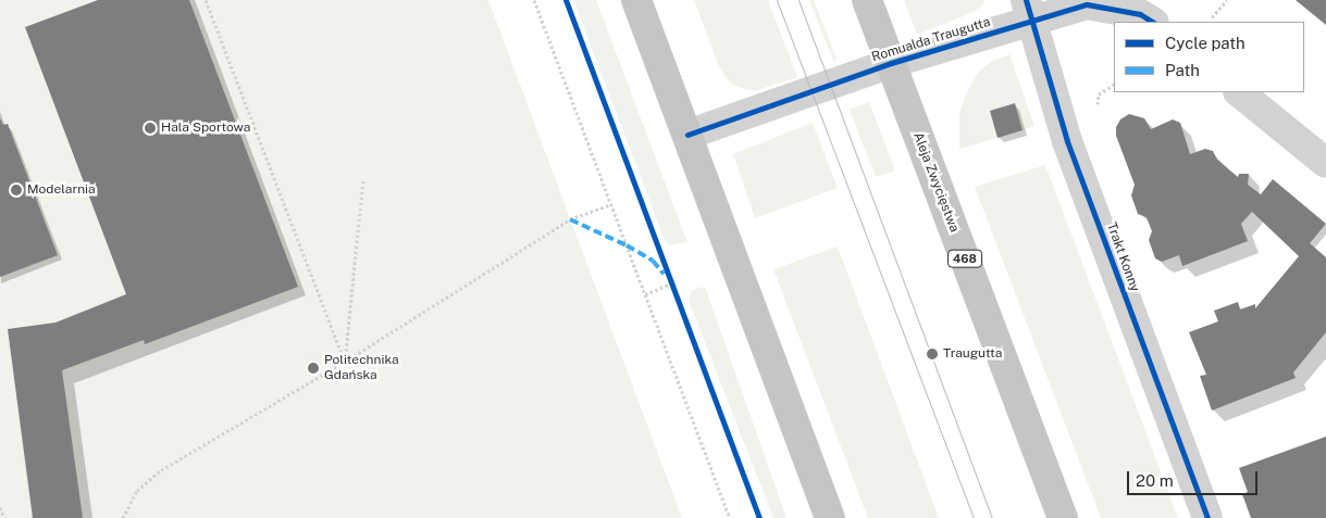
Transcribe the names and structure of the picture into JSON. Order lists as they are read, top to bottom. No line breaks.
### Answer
{"streets":{"main road":["Aleja Zwycięstwa","468"],"street":["Romualda Traugutta","Trakt Konny"]},"crossings":[["Romualda Traugutta","Aleja Zwycięstwa"],["Romualda Traugutta","Trakt Konny"]],"places":["Hala Sportowa","Modelarnia","Traugutta","Politechnika Gdańska"],"legend":["Cycle path","Path"],"scale_bar":"20 m"}
